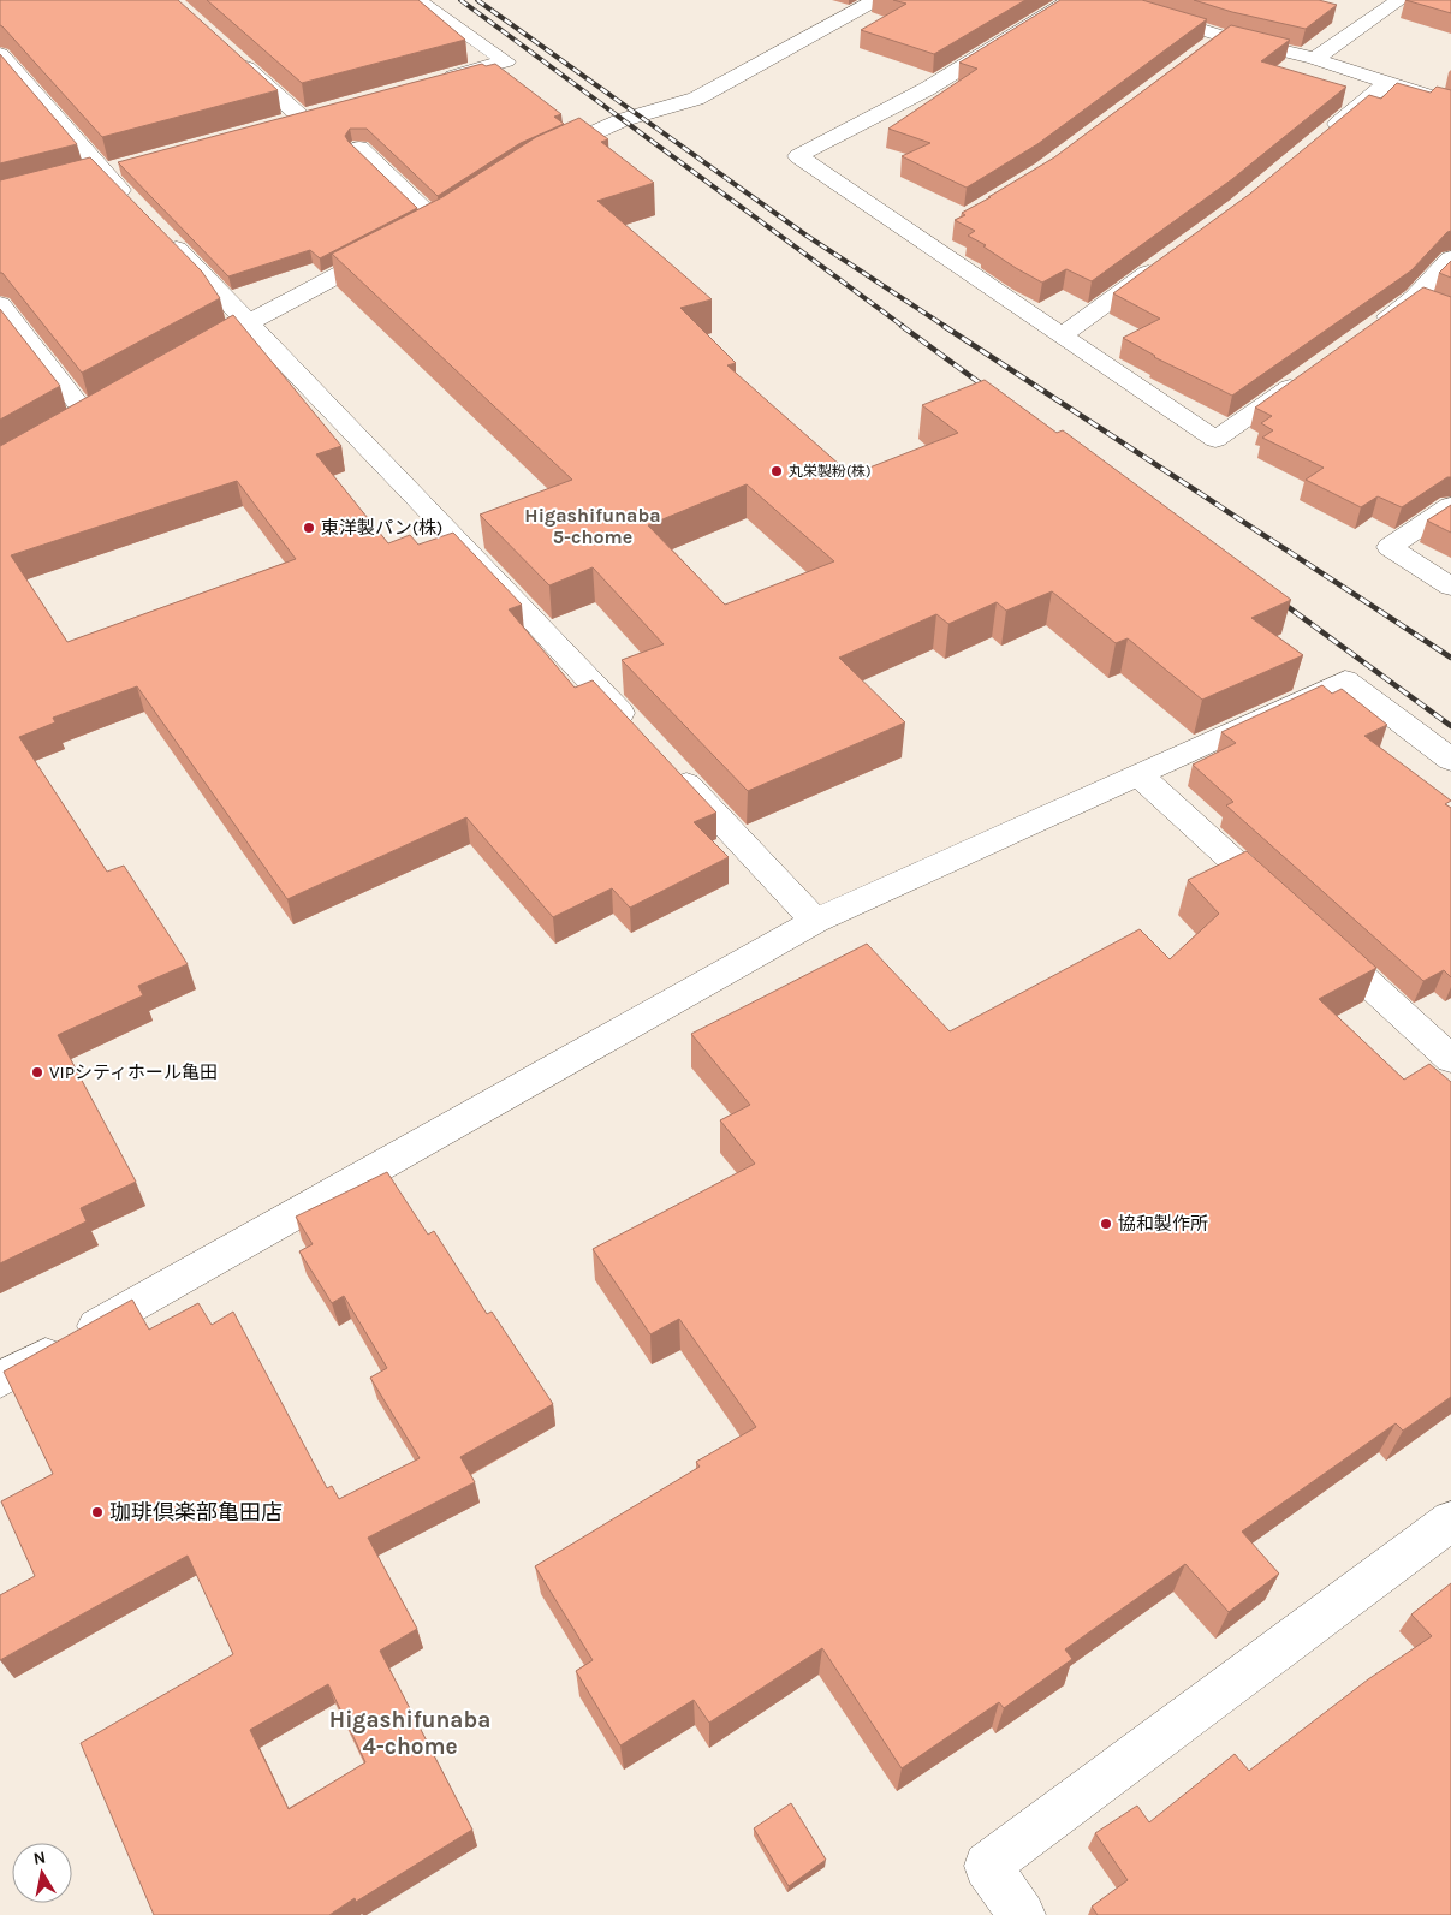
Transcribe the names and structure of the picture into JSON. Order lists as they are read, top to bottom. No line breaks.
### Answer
{"districts":["Higashifunaba 5-chome","Higashifunaba 4-chome"],"places":["丸栄製粉(株)","東洋製パン(株)","VIPシティホール亀田","協和製作所","珈琲倶楽部亀田店"],"north":"top"}
